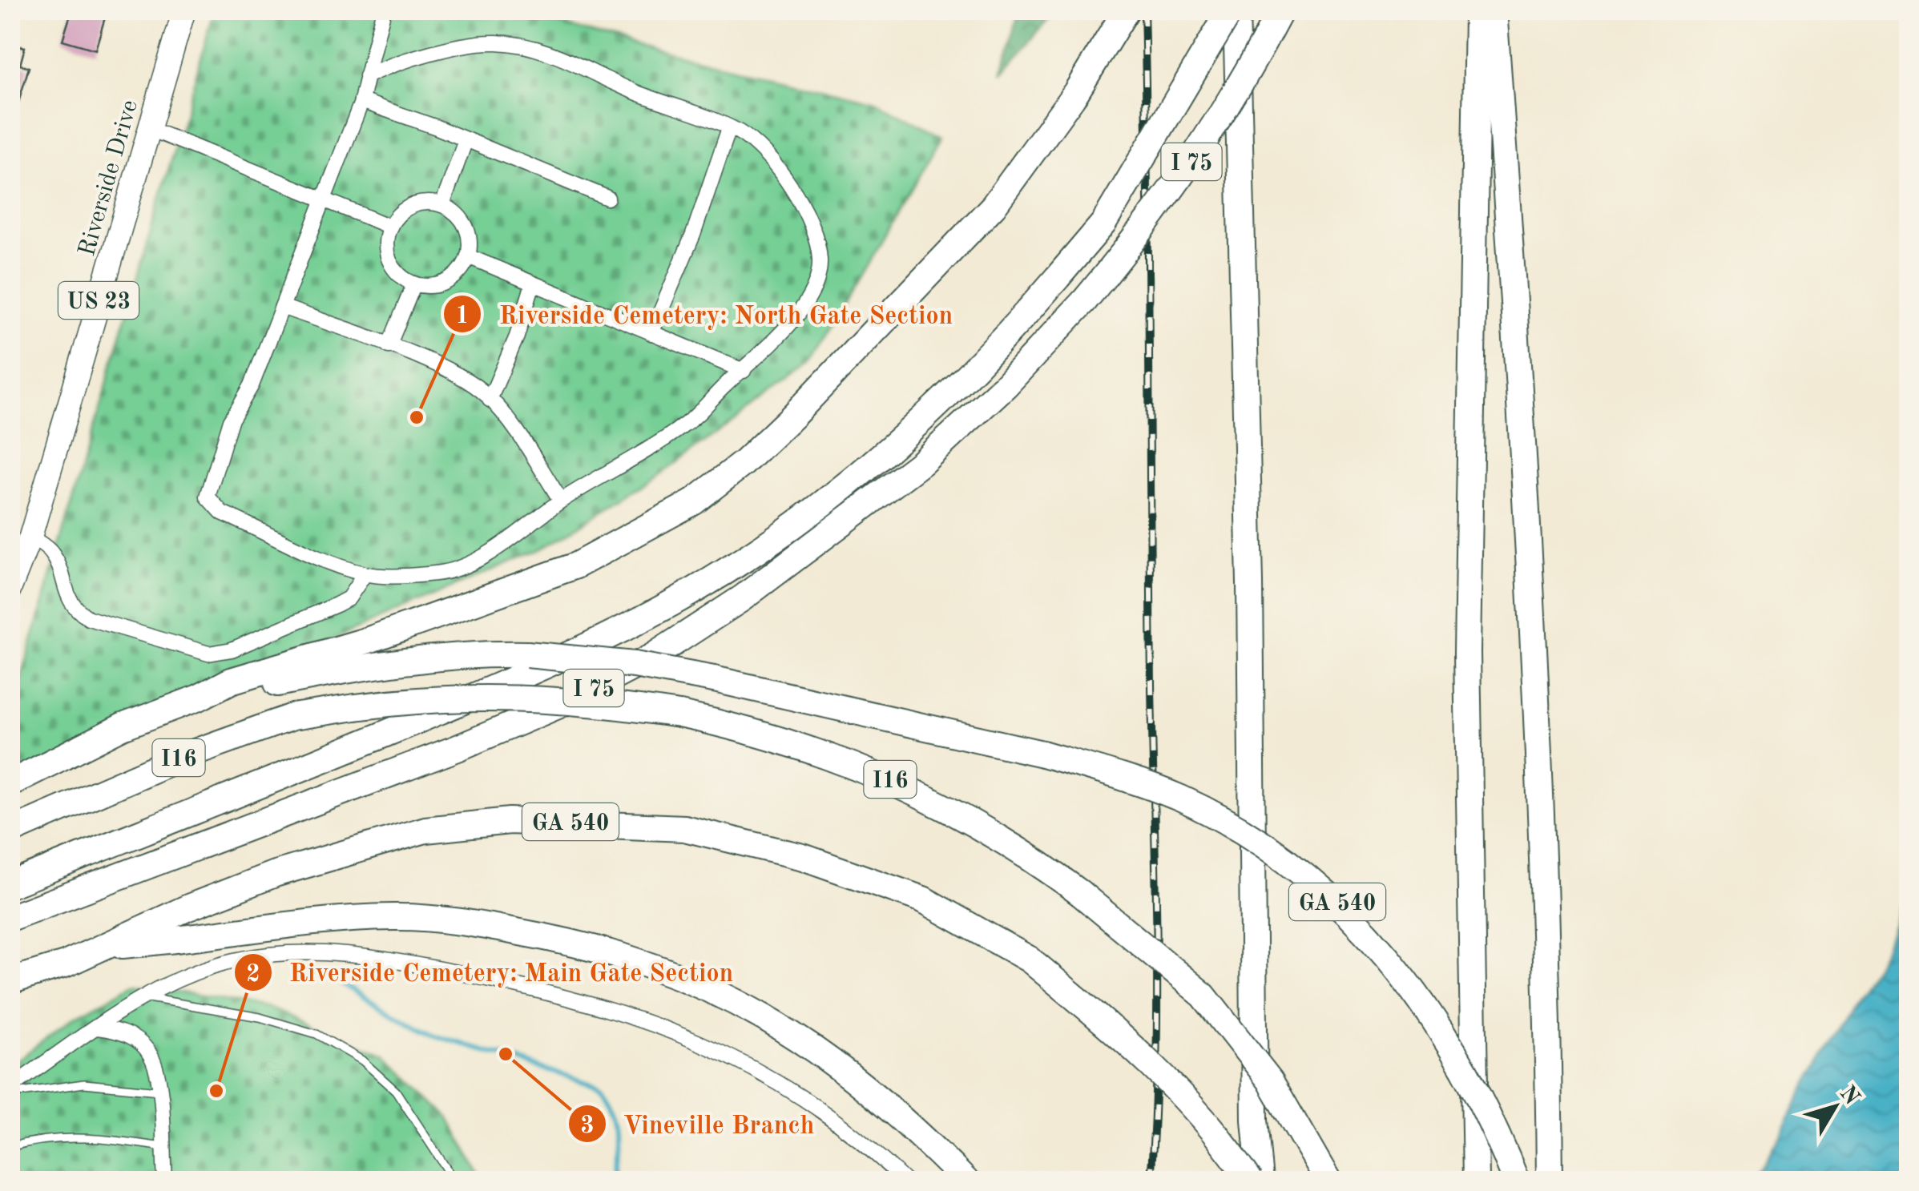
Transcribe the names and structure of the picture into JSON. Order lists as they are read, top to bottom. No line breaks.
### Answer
{"streets":{"highway":["I 75","I16","GA 540"],"main road":["Riverside Drive","US 23"]},"places":["Riverside Cemetery: North Gate Section","Vineville Branch","Riverside Cemetery: Main Gate Section"],"north":"top right"}
